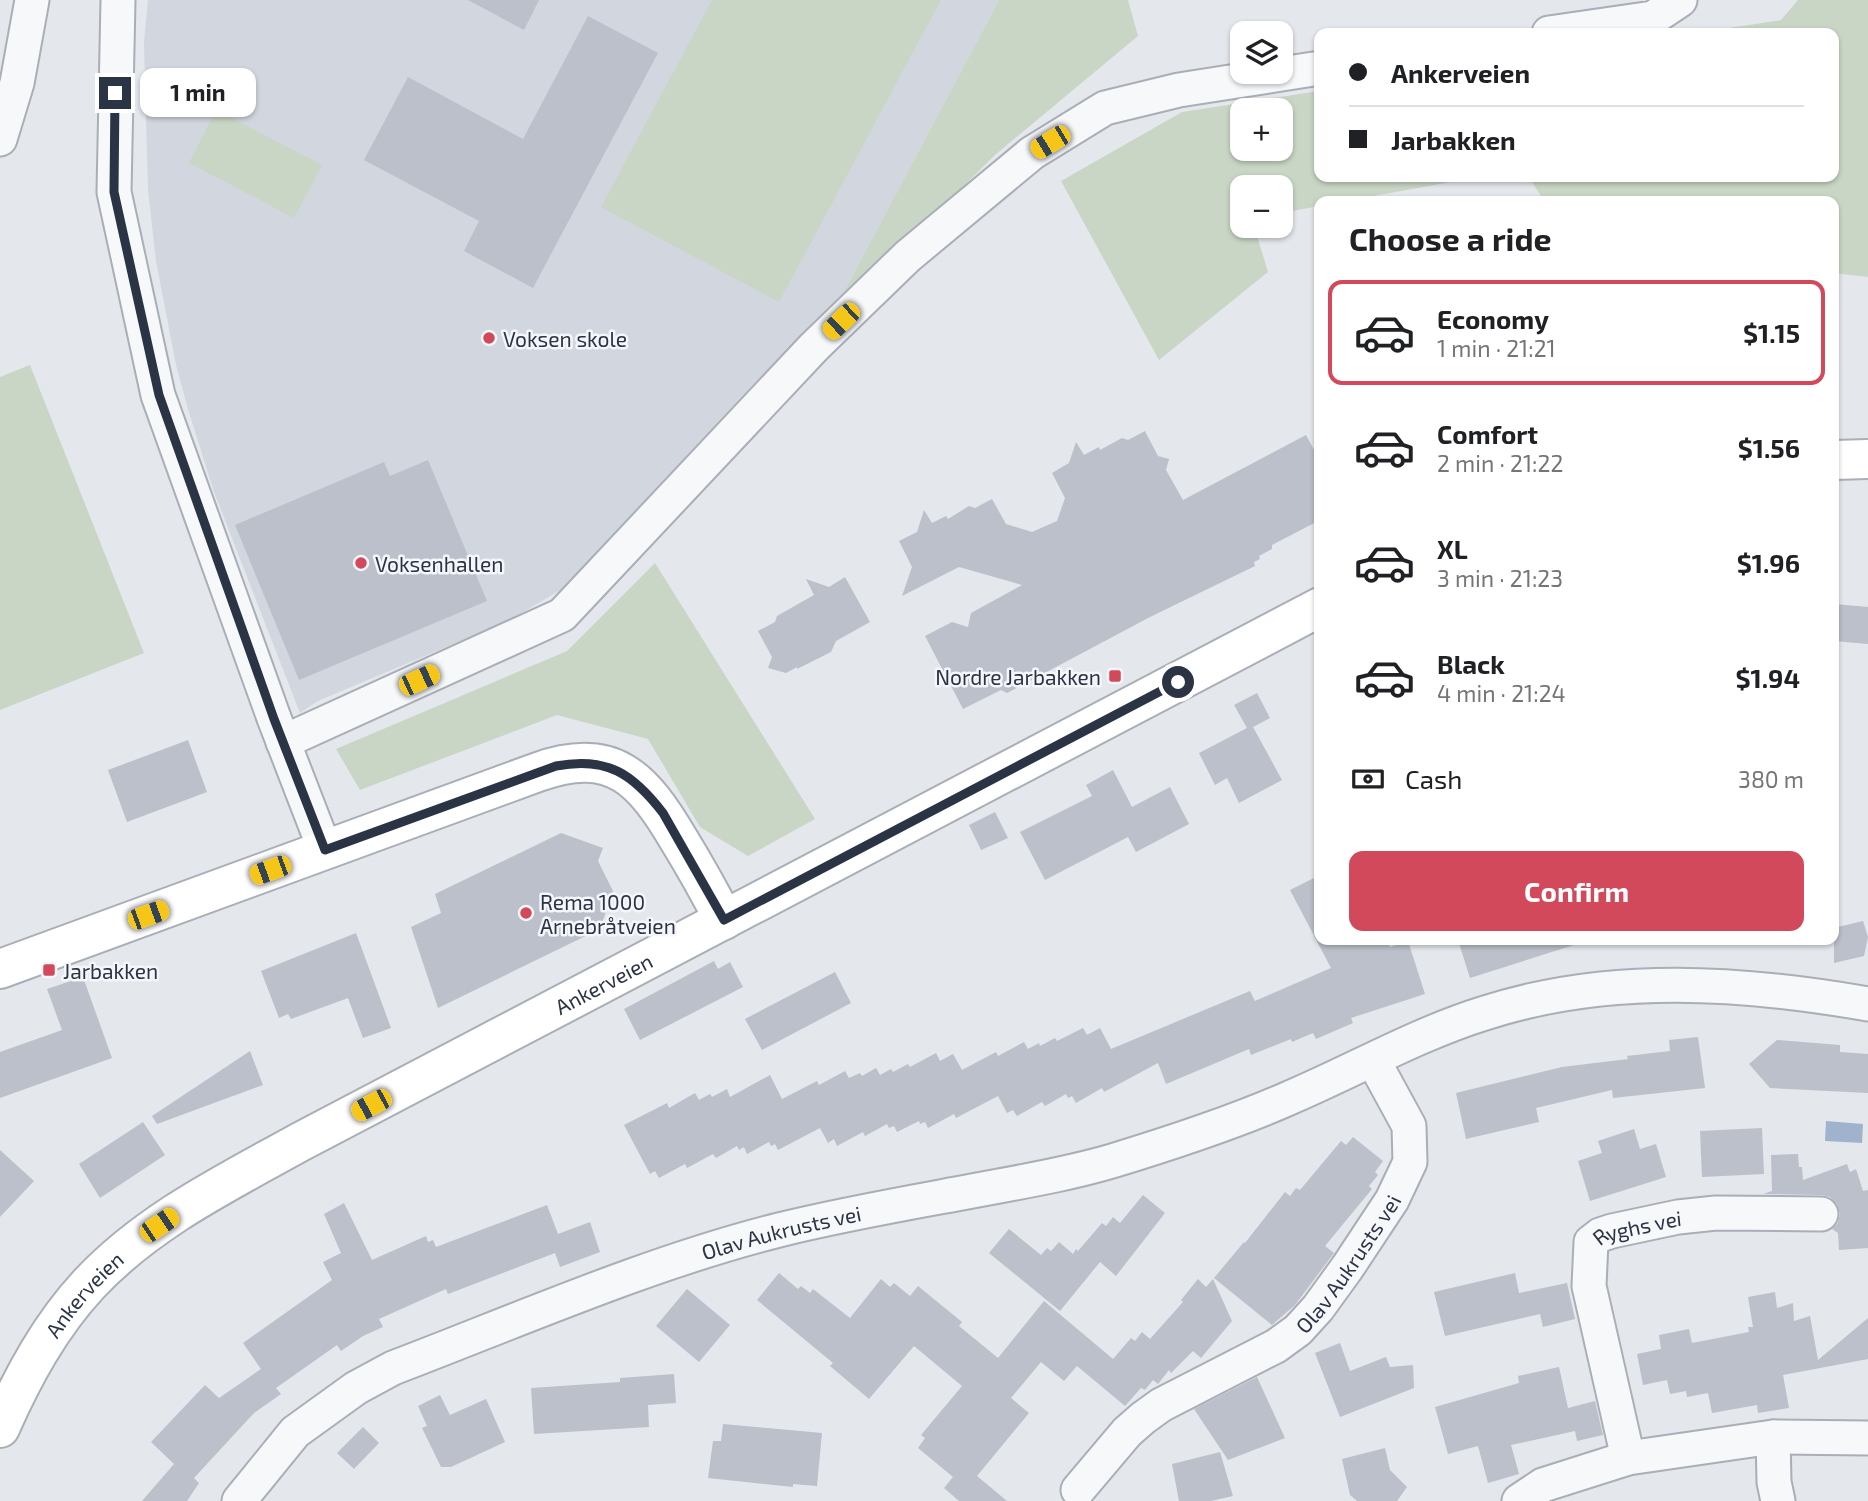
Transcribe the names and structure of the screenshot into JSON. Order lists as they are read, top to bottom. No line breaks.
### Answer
{"streets":{"main road":["Ankerveien"],"street":["Ryghs vei","Olav Aukrusts vei"]},"places":{"other":["Voksen skole","Voksenhallen","Rema 1000 Arnebråtveien"],"transit":["Nordre Jarbakken","Jarbakken"]},"page":{"map_buttons":["+","−"],"banner":["Ankerveien","Jarbakken"],"bubble":"1 min","heading":"Choose a ride","list":[{"name":"Economy","note":"1 min · 21:21","value":"$1.15"},{"name":"Comfort","note":"2 min · 21:22","value":"$1.56"},{"name":"XL","note":"3 min · 21:23","value":"$1.96"},{"name":"Black","note":"4 min · 21:24","value":"$1.94"}],"pay":["Cash","380 m"],"buttons":"Confirm"}}
